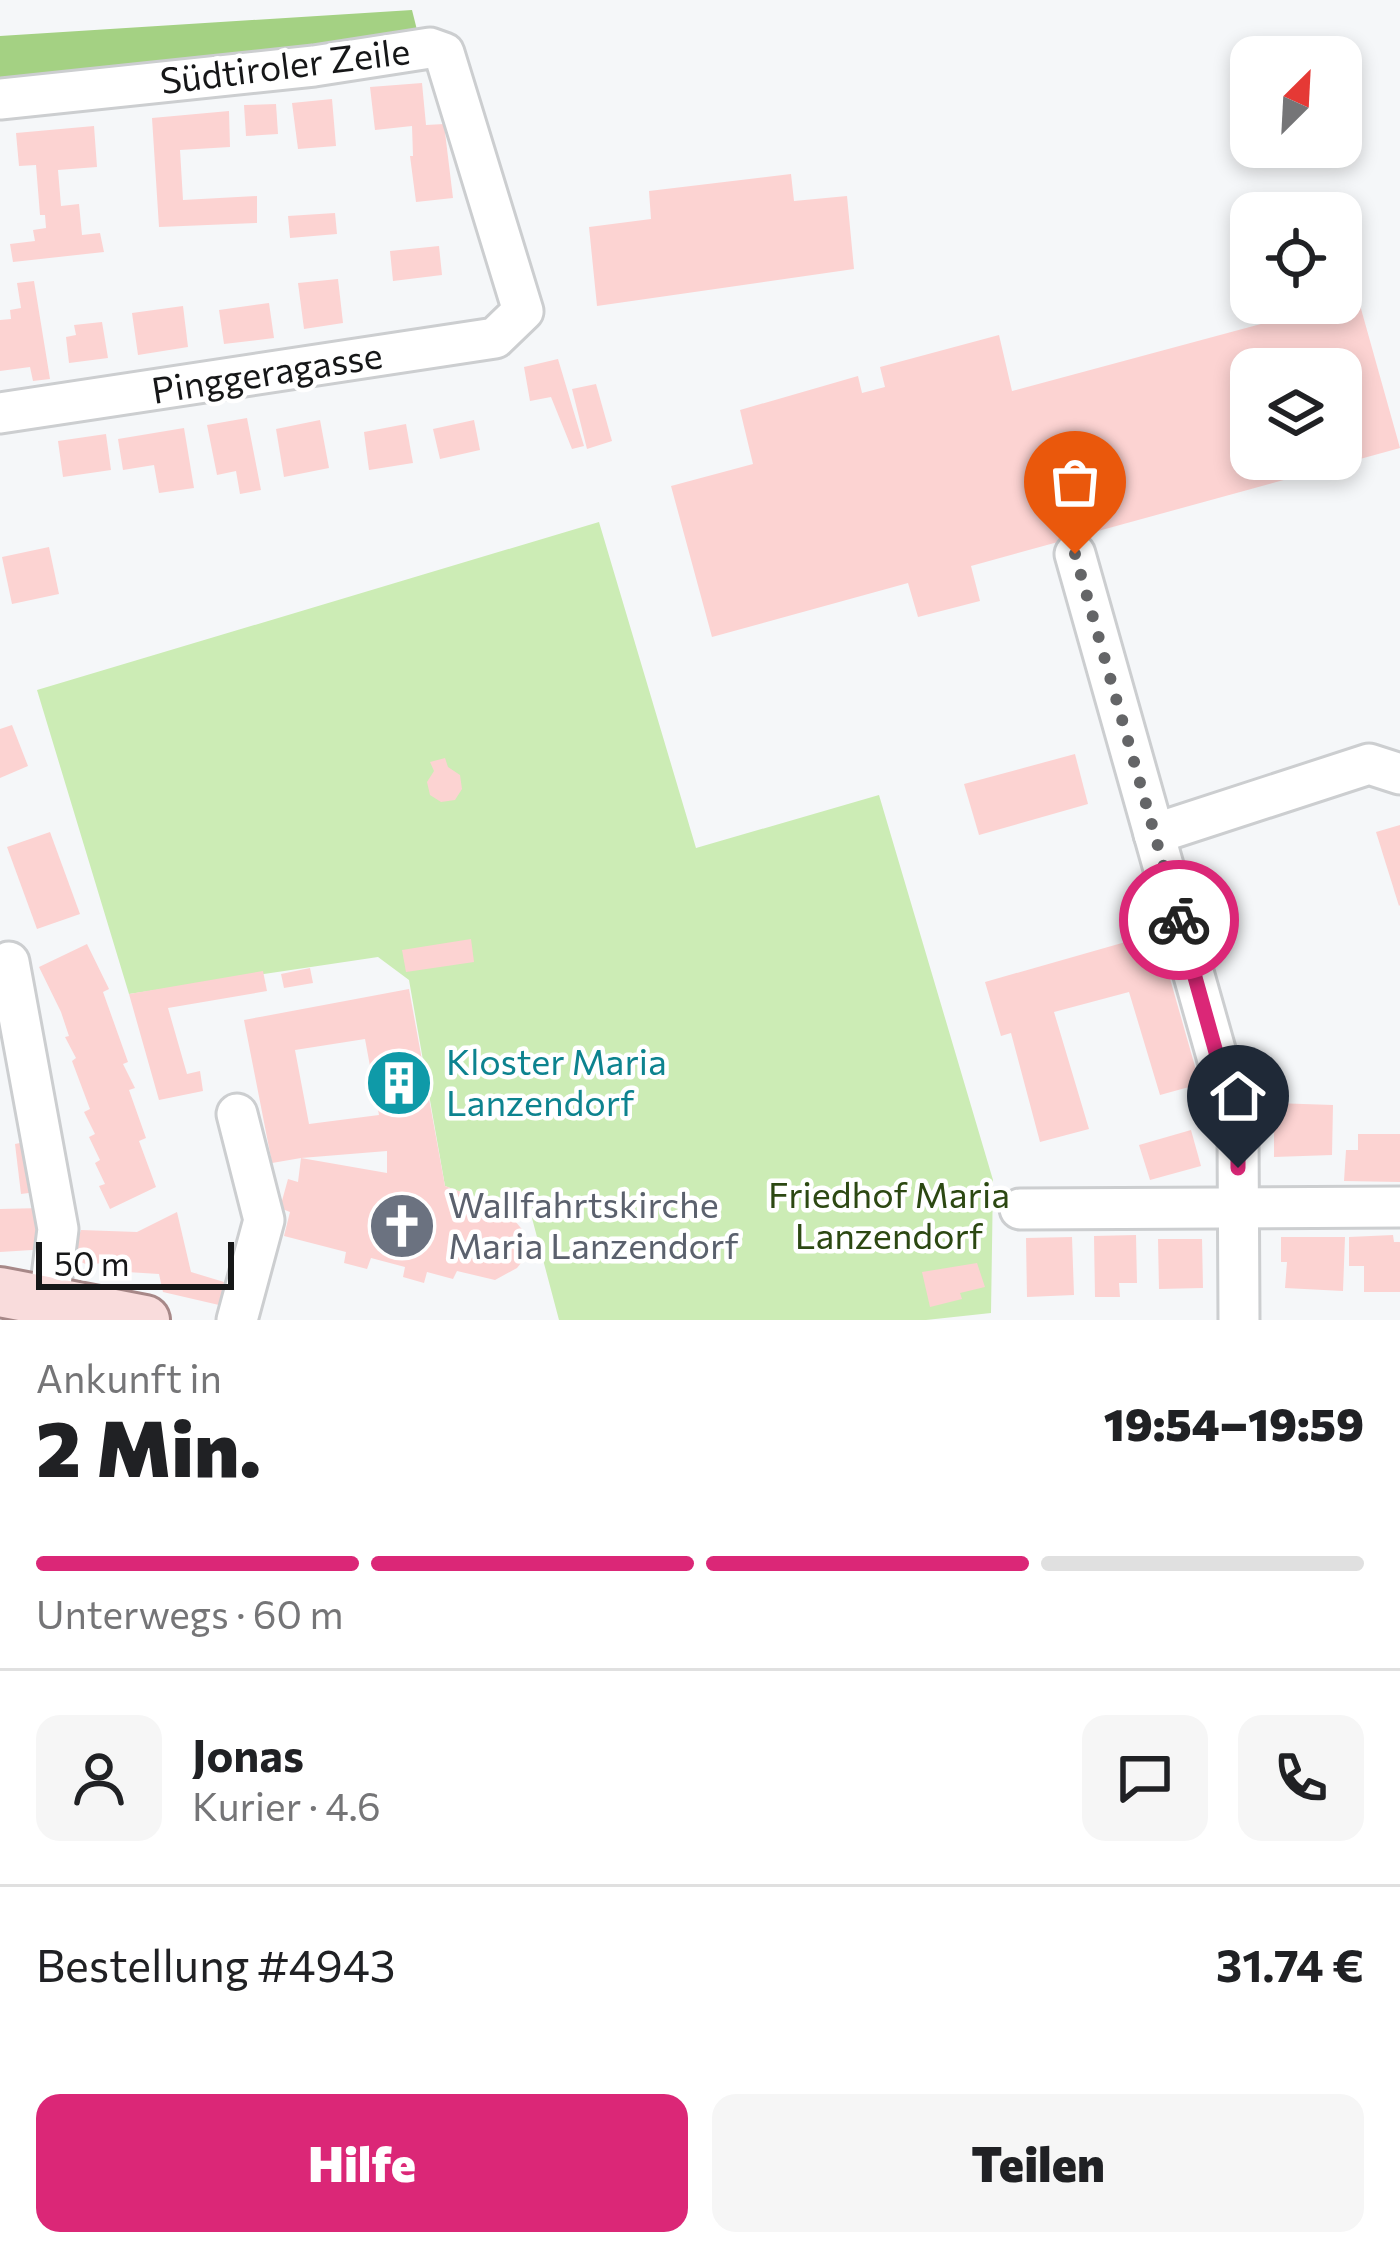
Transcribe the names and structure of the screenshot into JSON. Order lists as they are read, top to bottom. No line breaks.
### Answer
{"streets":{"street":["Südtiroler Zeile","Pinggeragasse"]},"crossings":[["Südtiroler Zeile","Pinggeragasse"]],"parks":["Friedhof Maria Lanzendorf"],"places":{"building":["Kloster Maria Lanzendorf"],"church":["Wallfahrtskirche Maria Lanzendorf"]},"scale_bar":"50 m","north":"top right","page":{"scale":"50 m","heading":["2 Min.","Ankunft in","19:54–19:59"],"panel":["Jonas","Kurier · 4.6","Bestellung #4943","31.74 €"],"bar":"Unterwegs · 60 m","buttons":["Hilfe","Teilen"]}}
